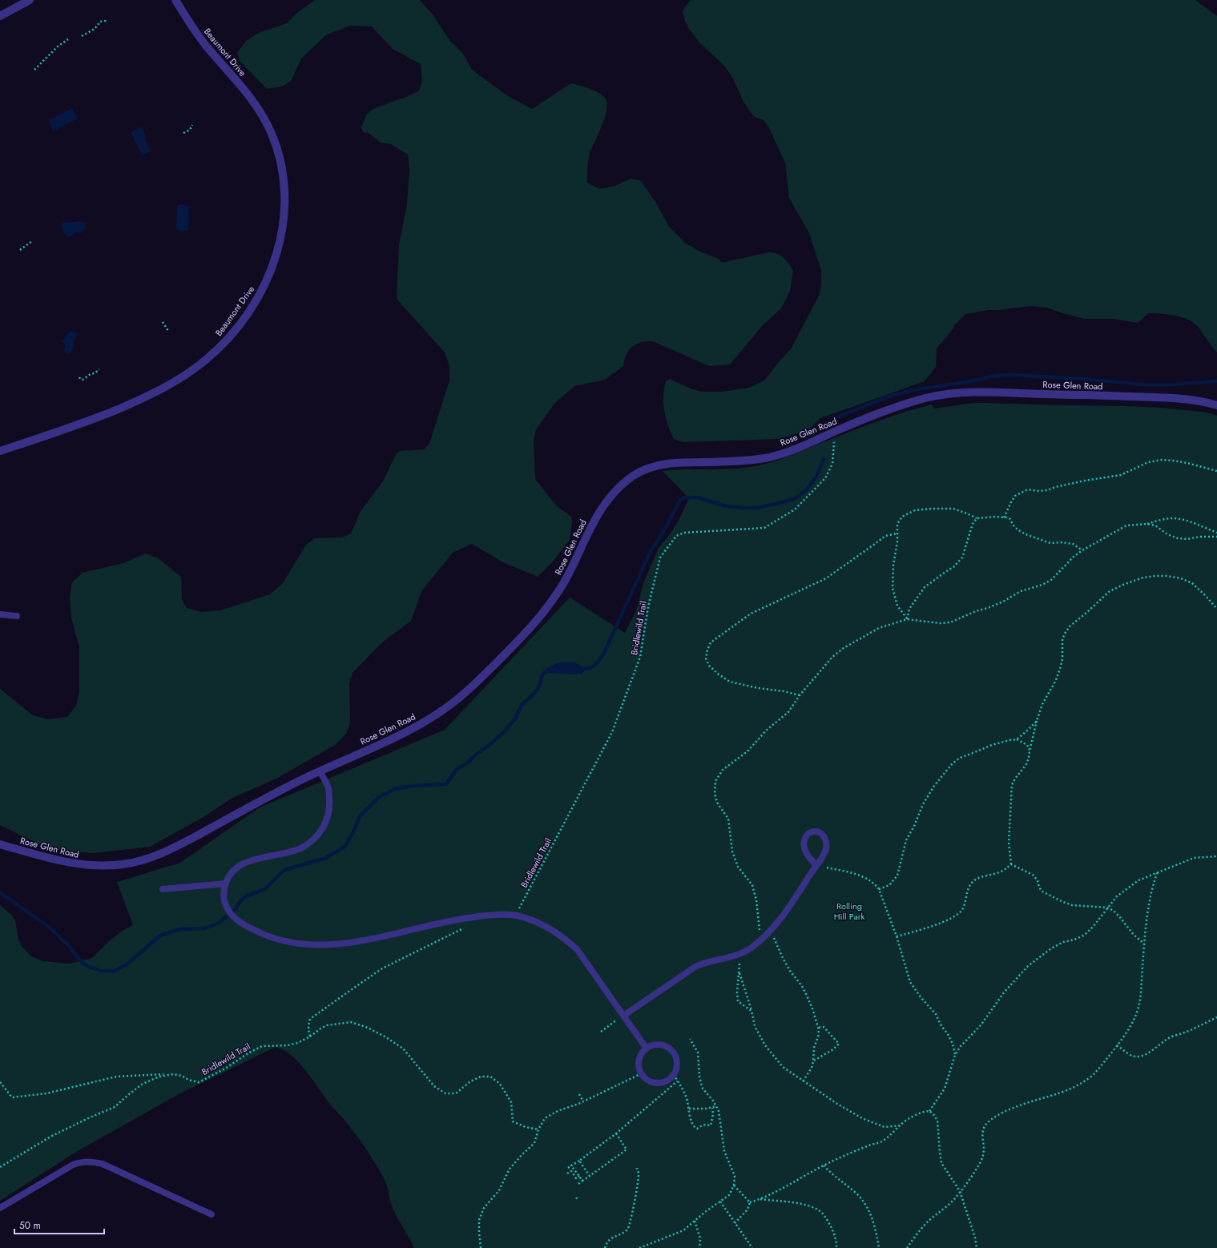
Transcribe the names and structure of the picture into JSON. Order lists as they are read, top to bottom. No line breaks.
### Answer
{"streets":{"street":["Beaumont Drive","Rose Glen Road"],"path":["Bridlewild Trail"]},"crossings":[["Rose Glen Road","Bridlewild Trail"]],"parks":["Rolling Hill Park"],"scale_bar":"50 m"}
